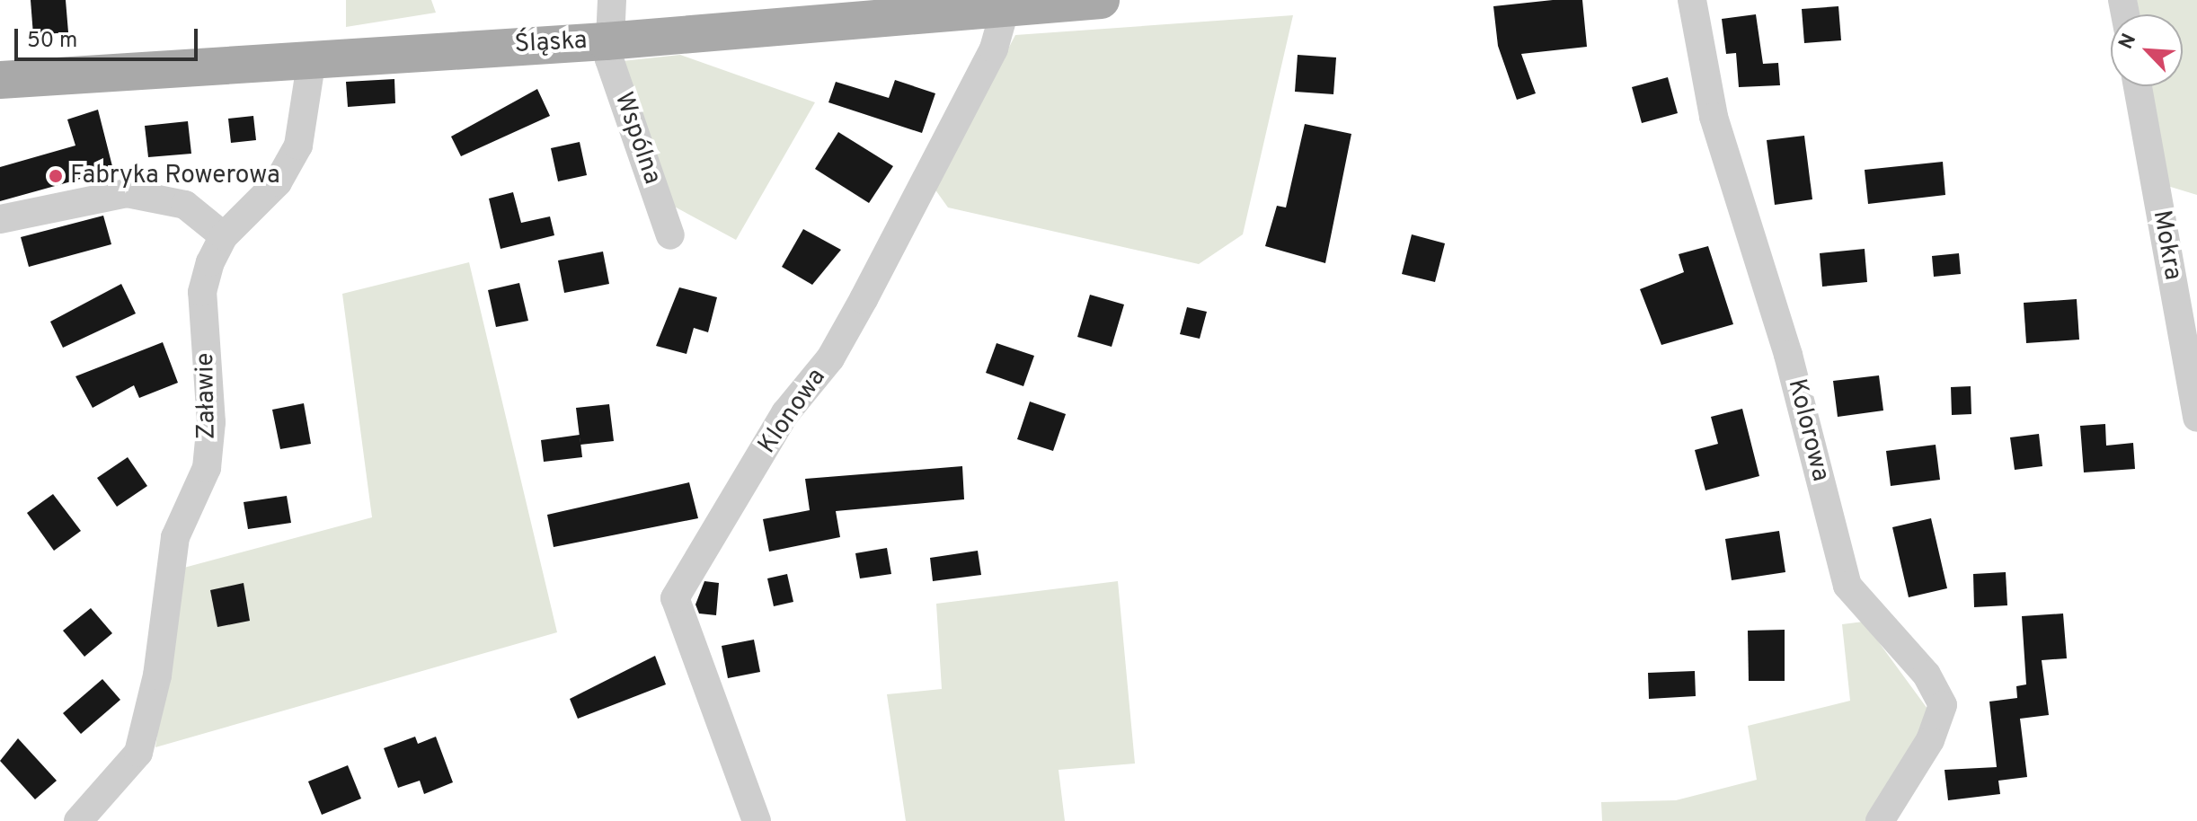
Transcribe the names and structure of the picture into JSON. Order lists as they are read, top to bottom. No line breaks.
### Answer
{"streets":{"main road":["Śląska"],"street":["Wspólna","Mokra","Załawie","Klonowa","Kolorowa"]},"crossings":[["Śląska","Wspólna"],["Śląska","Załawie"],["Śląska","Klonowa"]],"places":["Fabryka Rowerowa"],"scale_bar":"50 m","north":"top left"}
